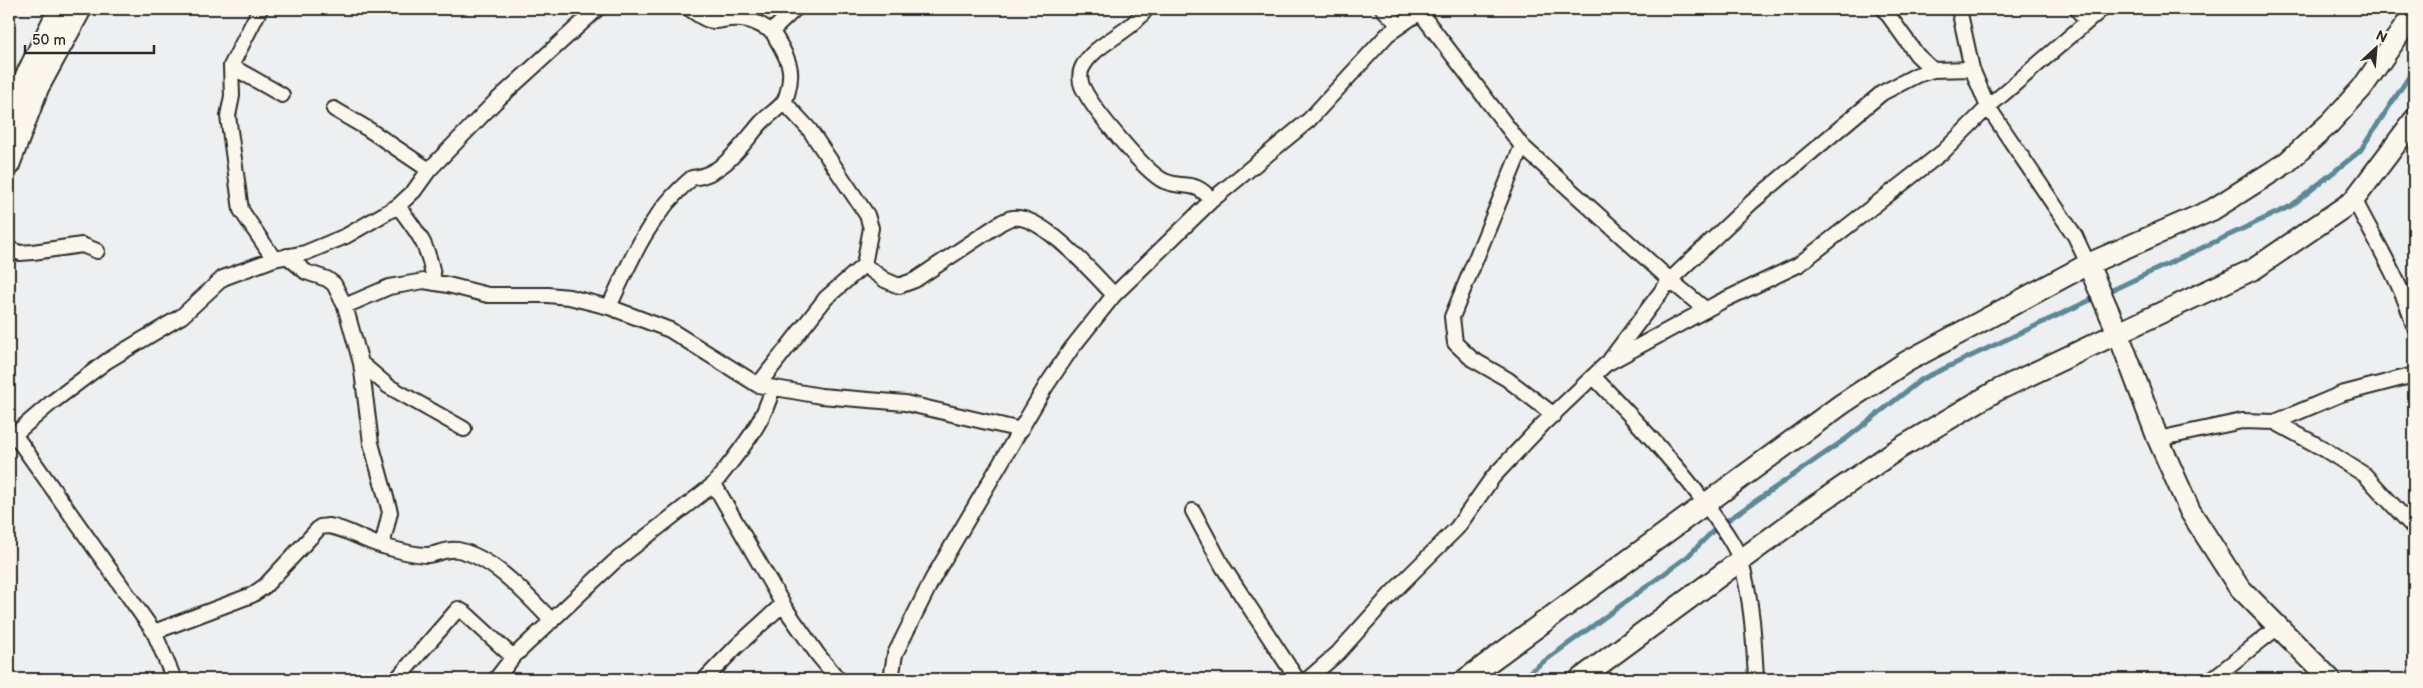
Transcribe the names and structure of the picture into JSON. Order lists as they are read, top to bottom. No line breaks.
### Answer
{"scale_bar":"50 m","north":"top right"}
